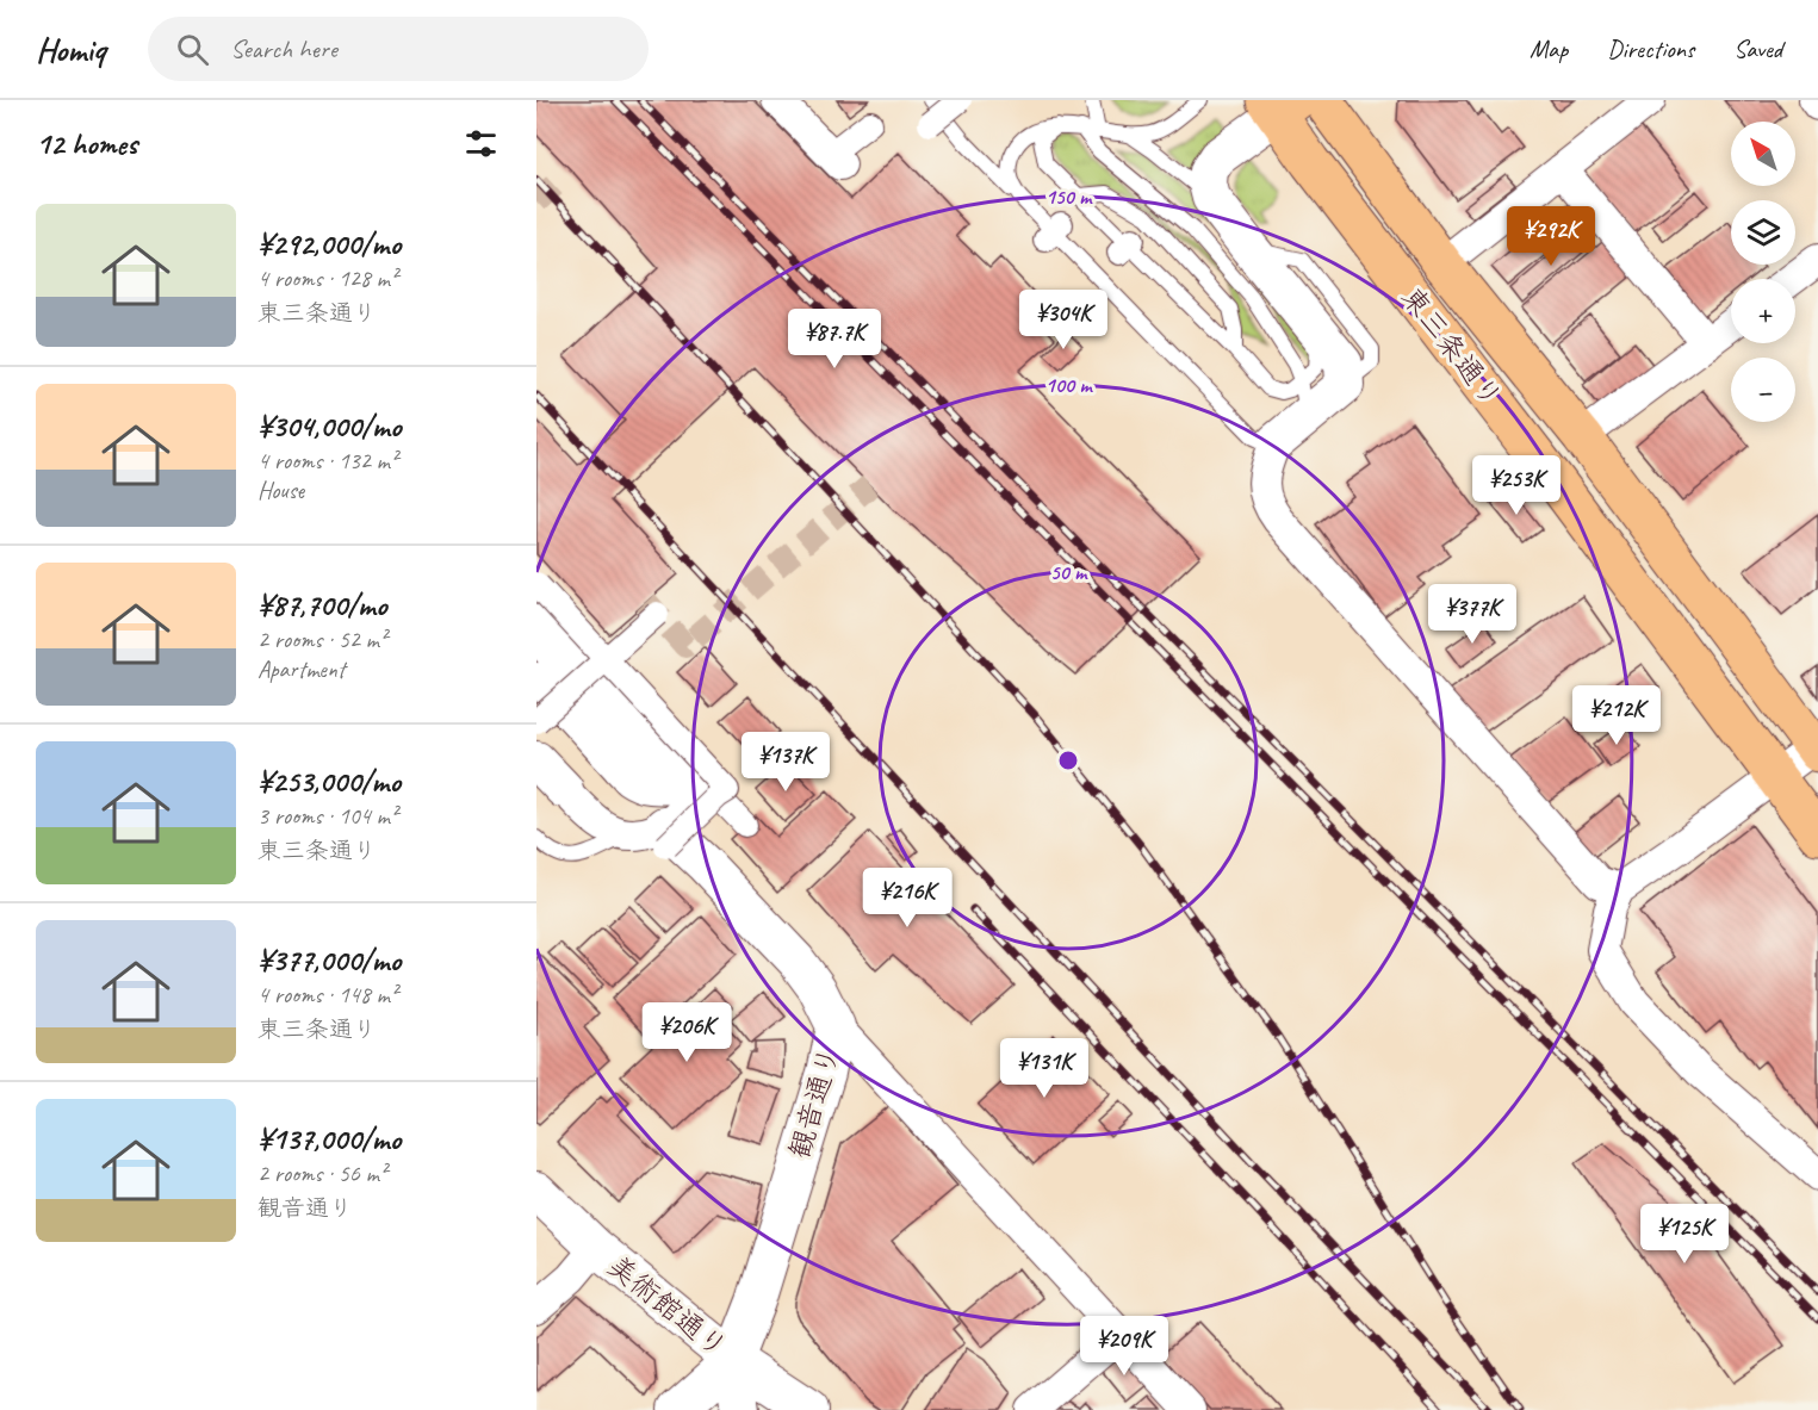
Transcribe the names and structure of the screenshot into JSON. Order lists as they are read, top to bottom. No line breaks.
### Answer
{"streets":{"main road":["東三条通り"],"street":["観音通り","美術館通り"]},"crossings":[["観音通り","美術館通り"]],"north":"top left","page":{"header":"Homiq","search":"Search here","nav":["Map","Directions","Saved"],"heading":"12 homes","map_buttons":["+","−"],"list":[{"name":"¥292,000/mo","note":"4 rooms · 128 m² · 東三条通り"},{"name":"¥304,000/mo","note":"4 rooms · 132 m² · House"},{"name":"¥87,700/mo","note":"2 rooms · 52 m² · Apartment"},{"name":"¥253,000/mo","note":"3 rooms · 104 m² · 東三条通り"},{"name":"¥377,000/mo","note":"4 rooms · 148 m² · 東三条通り"},{"name":"¥137,000/mo","note":"2 rooms · 56 m² · 観音通り"}],"price":["¥292K","¥304K","¥87.7K","¥253K","¥377K","¥212K","¥137K","¥216K","¥206K","¥131K","¥125K","¥209K"]},"rings":["150 m","100 m","50 m"]}
